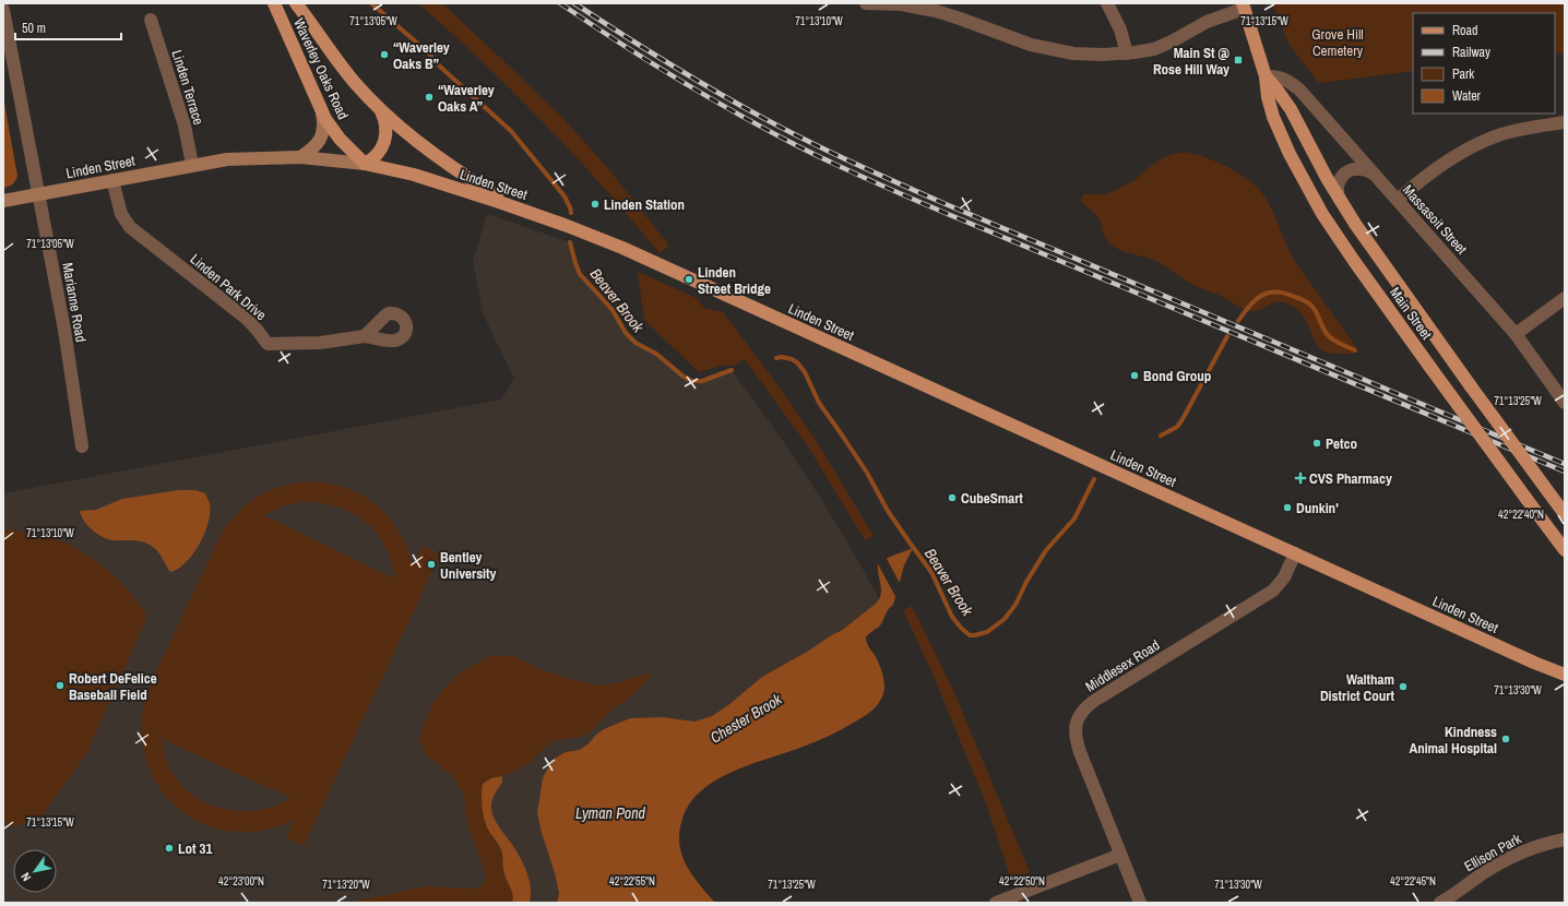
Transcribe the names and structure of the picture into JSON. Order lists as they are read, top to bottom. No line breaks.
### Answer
{"streets":{"main road":["Waverley Oaks Road","Linden Street","Main Street"],"street":["Linden Terrace","Massasoit Street","Linden Park Drive","Marianne Road","Middlesex Road","Ellison Park"]},"crossings":[["Waverley Oaks Road","Linden Street"],["Linden Terrace","Linden Street"],["Linden Street","Linden Park Drive"],["Linden Street","Marianne Road"],["Linden Street","Middlesex Road"],["Massasoit Street","Main Street"]],"water":["Beaver Brook","Chester Brook","Lyman Pond"],"parks":["Grove Hill Cemetery"],"places":{"other":["“Waverley Oaks B”","“Waverley Oaks A”","Linden Station","Linden Street Bridge","Bond Group","Petco","CubeSmart","Dunkin'","Bentley University","Robert DeFelice Baseball Field","Waltham District Court","Kindness Animal Hospital","Lot 31"],"transit":["Main St @ Rose Hill Way"],"health":["CVS Pharmacy"]},"legend":["Road","Railway","Park","Water"],"scale_bar":"50 m","north":"bottom left","coordinates":["71°13'05\"W","71°13'10\"W","71°13'15\"W","71°13'25\"W","42°22'40\"N","71°13'30\"W","42°23'00\"N","42°22'55\"N","42°22'50\"N","42°22'45\"N","71°13'20\"W"]}
